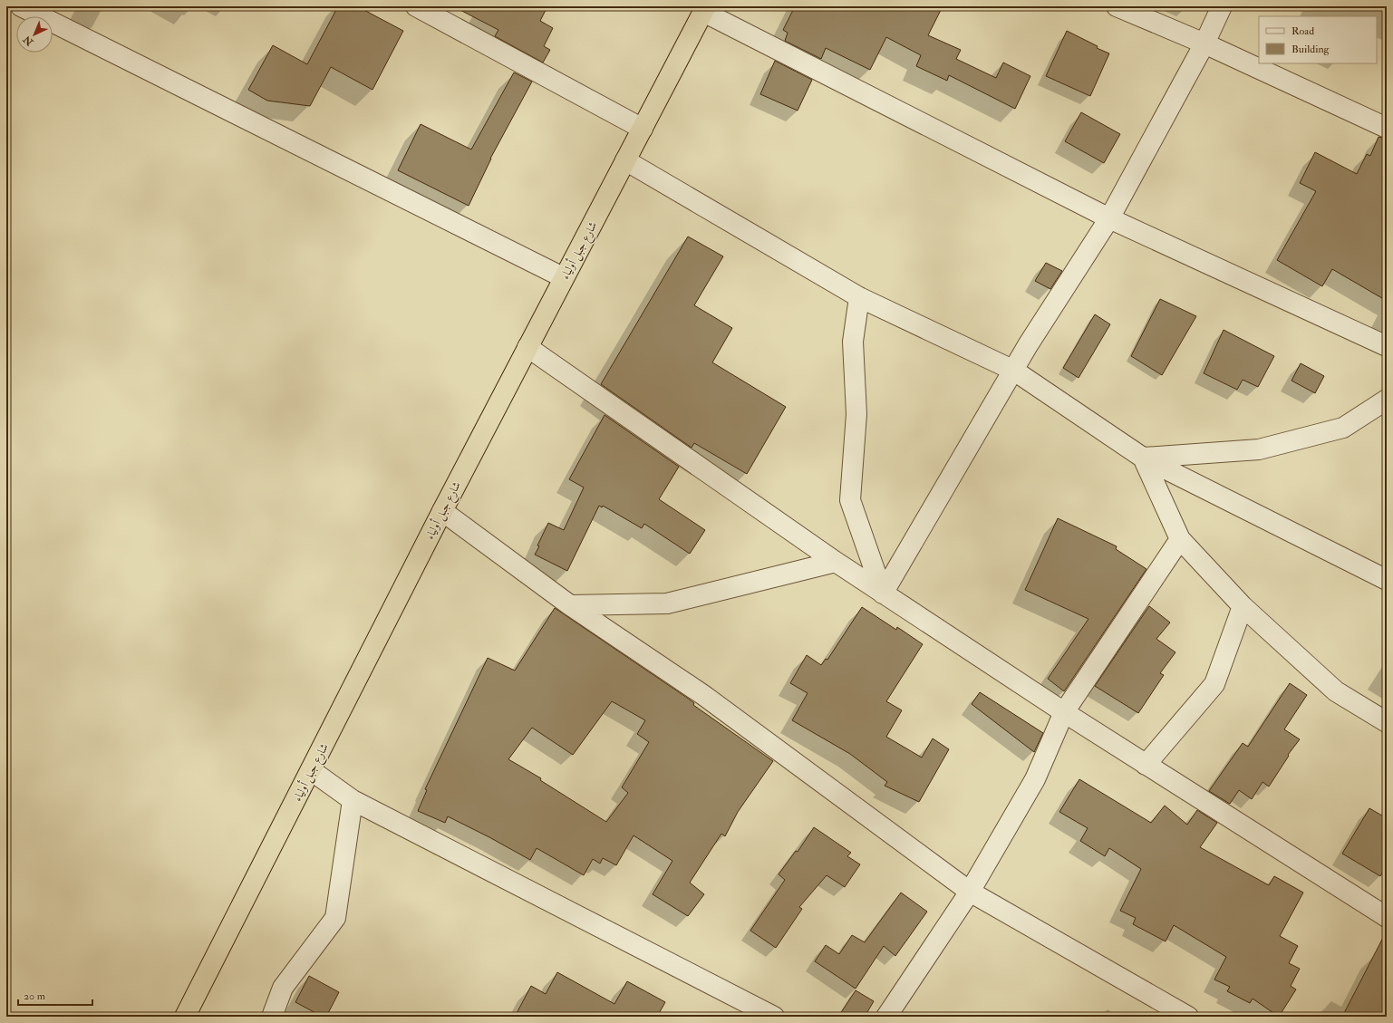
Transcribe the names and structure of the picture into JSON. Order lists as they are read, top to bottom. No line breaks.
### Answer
{"streets":{"highway":["شارع جبل أولياء"]},"legend":["Road","Building"],"scale_bar":"20 m","north":"bottom left"}
